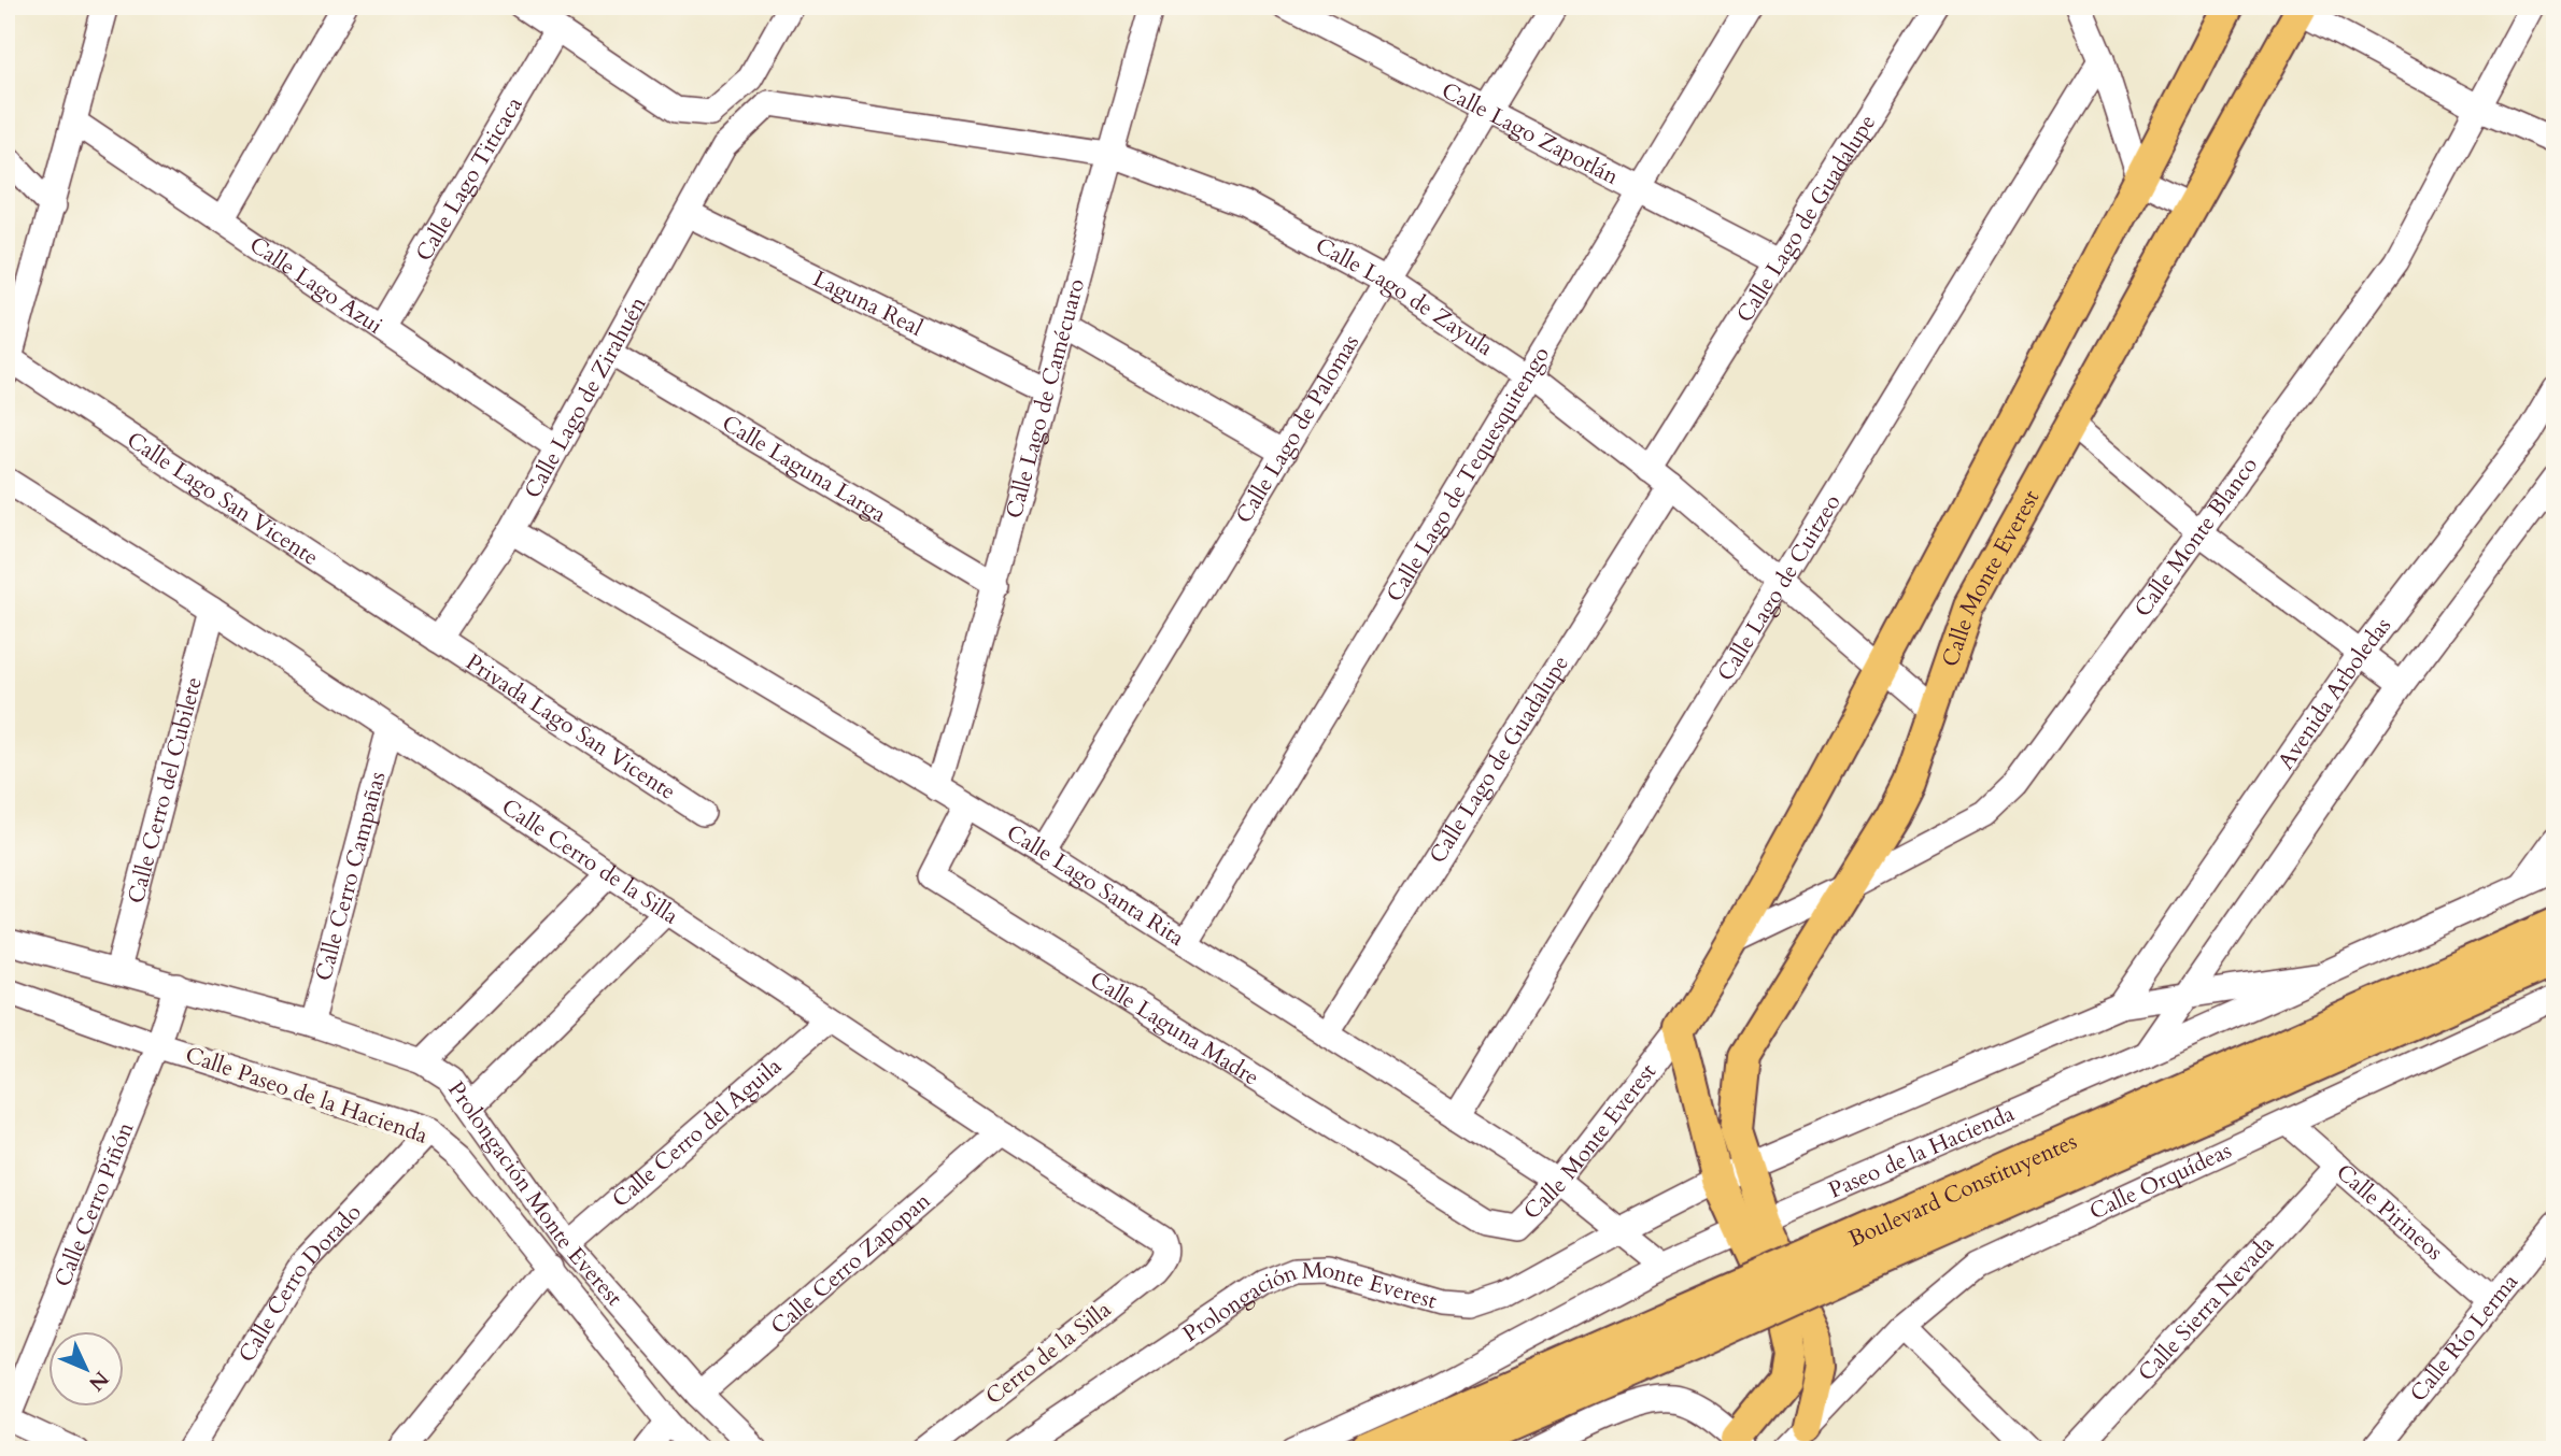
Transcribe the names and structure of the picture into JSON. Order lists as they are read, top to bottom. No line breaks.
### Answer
{"streets":{"highway":["Boulevard Constituyentes"],"main road":["Calle Monte Everest"],"street":["Calle Lago Zapotlán","Calle Lago Titicaca","Calle Lago de Guadalupe","Calle Lago Azui","Calle Lago de Zayula","Laguna Real","Calle Lago de Zirahuén","Calle Lago de Camécuaro","Calle Lago de Palomas","Calle Laguna Larga","Calle Lago de Tequesquitengo","Calle Lago San Vicente","Calle Monte Blanco","Calle Lago de Cuitzeo","Avenida Arboledas","Privada Lago San Vicente","Calle Cerro del Cubilete","Calle Cerro de la Silla","Calle Cerro Campañas","Calle Lago Santa Rita","Calle Laguna Madre","Calle Paseo de la Hacienda","Calle Cerro del Águila","Paseo de la Hacienda","Calle Orquídeas","Prolongación Monte Everest","Calle Cerro Piñón","Calle Pirineos","Calle Cerro Zapopan","Calle Cerro Dorado","Calle Sierra Nevada","Calle Río Lerma","Cerro de la Silla"]},"crossings":[["Calle Lago Zapotlán","Calle Lago de Guadalupe"],["Calle Lago Zapotlán","Calle Lago de Palomas"],["Calle Lago Zapotlán","Calle Lago de Tequesquitengo"],["Calle Lago Titicaca","Calle Lago Azui"],["Calle Lago de Guadalupe","Calle Lago de Zayula"],["Calle Lago de Guadalupe","Calle Lago Santa Rita"],["Calle Lago Azui","Calle Lago de Zirahuén"],["Calle Lago de Zayula","Calle Lago de Zirahuén"],["Calle Lago de Zayula","Calle Lago de Camécuaro"],["Calle Lago de Zayula","Calle Lago de Palomas"],["Calle Lago de Zayula","Calle Lago de Tequesquitengo"],["Calle Lago de Zayula","Calle Monte Everest"],["Calle Lago de Zayula","Calle Lago de Cuitzeo"],["Laguna Real","Calle Lago de Zirahuén"],["Laguna Real","Calle Lago de Camécuaro"],["Calle Lago de Zirahuén","Calle Laguna Larga"],["Calle Lago de Zirahuén","Calle Lago San Vicente"],["Calle Lago de Zirahuén","Privada Lago San Vicente"],["Calle Lago de Zirahuén","Calle Lago Santa Rita"],["Calle Lago de Camécuaro","Calle Laguna Larga"],["Calle Lago de Camécuaro","Calle Lago Santa Rita"],["Calle Lago de Palomas","Calle Lago Santa Rita"],["Calle Lago de Tequesquitengo","Calle Lago Santa Rita"],["Calle Lago San Vicente","Privada Lago San Vicente"],["Calle Monte Blanco","Calle Monte Everest"],["Calle Monte Everest","Calle Lago Santa Rita"],["Calle Monte Everest","Calle Laguna Madre"],["Calle Monte Everest","Paseo de la Hacienda"],["Calle Monte Everest","Calle Orquídeas"],["Calle Lago de Cuitzeo","Calle Lago Santa Rita"],["Calle Cerro del Cubilete","Calle Cerro de la Silla"],["Calle Cerro del Cubilete","Prolongación Monte Everest"],["Calle Cerro de la Silla","Calle Cerro Campañas"],["Calle Cerro de la Silla","Calle Cerro del Águila"],["Calle Cerro de la Silla","Calle Cerro Zapopan"],["Calle Cerro de la Silla","Cerro de la Silla"],["Calle Cerro Campañas","Prolongación Monte Everest"],["Calle Lago Santa Rita","Calle Laguna Madre"],["Calle Lago Santa Rita","Paseo de la Hacienda"],["Calle Lago Santa Rita","Prolongación Monte Everest"],["Calle Paseo de la Hacienda","Calle Cerro Piñón"],["Calle Paseo de la Hacienda","Calle Cerro Dorado"],["Calle Cerro del Águila","Prolongación Monte Everest"],["Calle Orquídeas","Calle Pirineos"],["Prolongación Monte Everest","Calle Cerro Piñón"],["Prolongación Monte Everest","Calle Cerro Zapopan"],["Calle Pirineos","Calle Sierra Nevada"],["Calle Pirineos","Calle Río Lerma"]],"north":"bottom right"}
